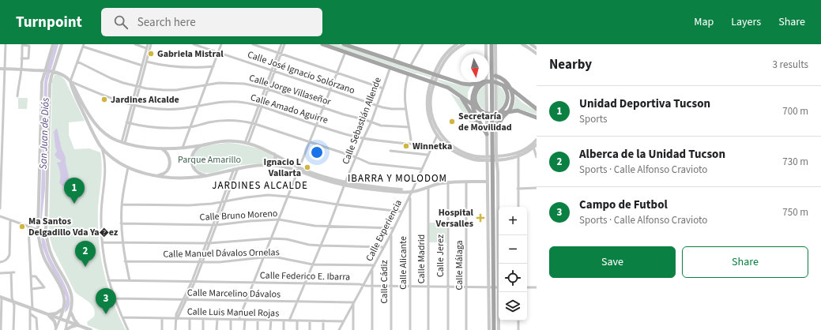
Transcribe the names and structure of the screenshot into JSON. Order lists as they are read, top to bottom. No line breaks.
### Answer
{"streets":{"street":["Calle José Ignacio Solórzano","Calle Jorge Villaseñor","Calle Amado Aguirre","Calle Sebastián Allende","Calle Bruno Moreno","Calle Experiencia","Calle Manuel Dávalos Ornelas","Calle Jerez","Calle Madrid","Calle Alicante","Calle Málaga","Calle Federico E. Ibarra","Calle Cádiz","Calle Marcelino Dávalos","Calle Luis Manuel Rojas"]},"crossings":[["Calle José Ignacio Solórzano","Calle Sebastián Allende"],["Calle Jorge Villaseñor","Calle Sebastián Allende"],["Calle Amado Aguirre","Calle Sebastián Allende"],["Calle Amado Aguirre","Calle Experiencia"],["Calle Sebastián Allende","Calle Bruno Moreno"],["Calle Sebastián Allende","Calle Manuel Dávalos Ornelas"],["Calle Sebastián Allende","Calle Federico E. Ibarra"],["Calle Sebastián Allende","Calle Marcelino Dávalos"],["Calle Sebastián Allende","Calle Luis Manuel Rojas"],["Calle Bruno Moreno","Calle Experiencia"],["Calle Experiencia","Calle Manuel Dávalos Ornelas"],["Calle Experiencia","Calle Alicante"],["Calle Experiencia","Calle Federico E. Ibarra"],["Calle Experiencia","Calle Cádiz"],["Calle Experiencia","Calle Marcelino Dávalos"],["Calle Experiencia","Calle Luis Manuel Rojas"],["Calle Jerez","Calle Federico E. Ibarra"],["Calle Madrid","Calle Federico E. Ibarra"],["Calle Alicante","Calle Federico E. Ibarra"],["Calle Málaga","Calle Federico E. Ibarra"],["Calle Federico E. Ibarra","Calle Cádiz"]],"districts":["IBARRA Y MOLODOM","JARDINES ALCALDE"],"water":["San Juan de Diós"],"parks":["Parque Amarillo"],"places":{"other":["Gabriela Mistral","Jardines Alcalde","Secretaría de Movilidad","Winnetka","Ignacio L Vallarta","Ma Santos Delgadillo Vda Ya�ez"],"health":["Hospital Versalles"]},"north":"bottom","page":{"header":"Turnpoint","search":"Search here","nav":["Map","Layers","Share"],"heading":["Nearby","3 results"],"list":[{"mark":"1","name":"Unidad Deportiva Tucson","note":"Sports","value":"700 m"},{"mark":"2","name":"Alberca de la Unidad Tucson","note":"Sports · Calle Alfonso Cravioto","value":"730 m"},{"mark":"3","name":"Campo de Futbol","note":"Sports · Calle Alfonso Cravioto","value":"750 m"}],"pins":["1","2","3"],"map_buttons":["+","−"],"buttons":["Save","Share"]}}
